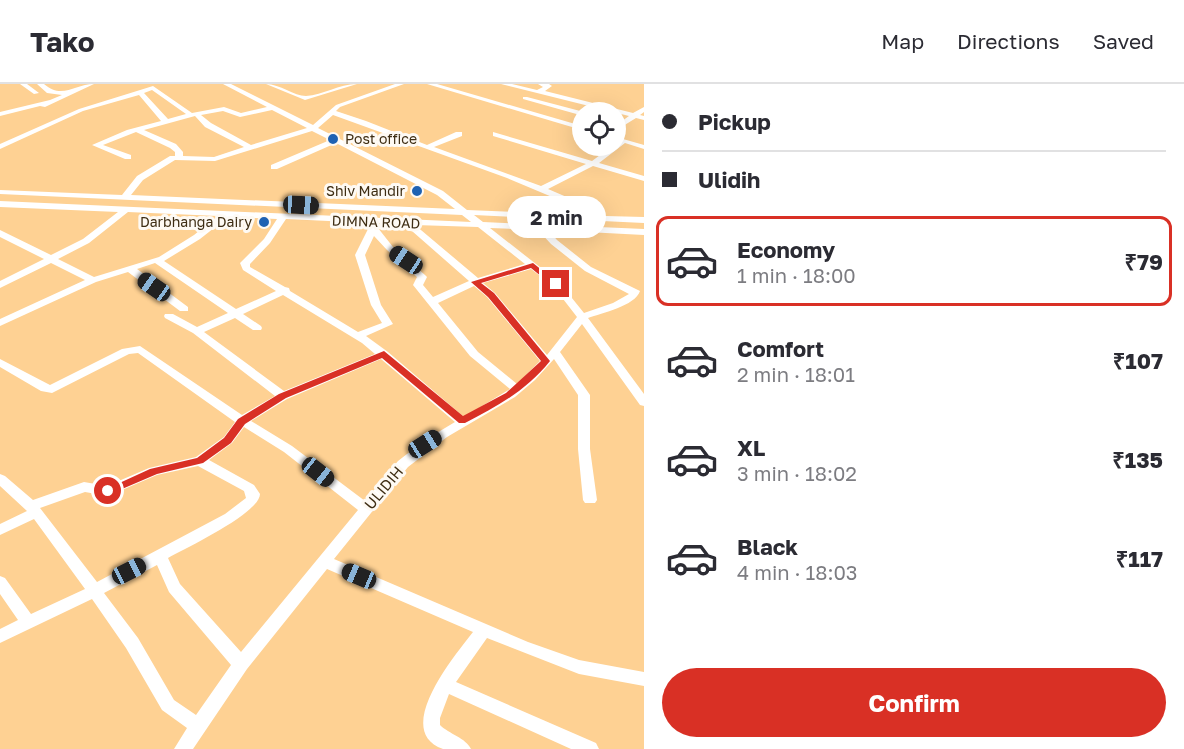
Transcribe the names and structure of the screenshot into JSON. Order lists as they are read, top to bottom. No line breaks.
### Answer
{"streets":{"street":["DIMNA ROAD","ULIDIH"]},"places":["Post office","Shiv Mandir","Darbhanga Dairy"],"page":{"header":"Tako","nav":["Map","Directions","Saved"],"banner":["Pickup","Ulidih"],"bubble":"2 min","list":[{"name":"Economy","note":"1 min · 18:00","value":"₹79"},{"name":"Comfort","note":"2 min · 18:01","value":"₹107"},{"name":"XL","note":"3 min · 18:02","value":"₹135"},{"name":"Black","note":"4 min · 18:03","value":"₹117"}],"buttons":"Confirm"}}
